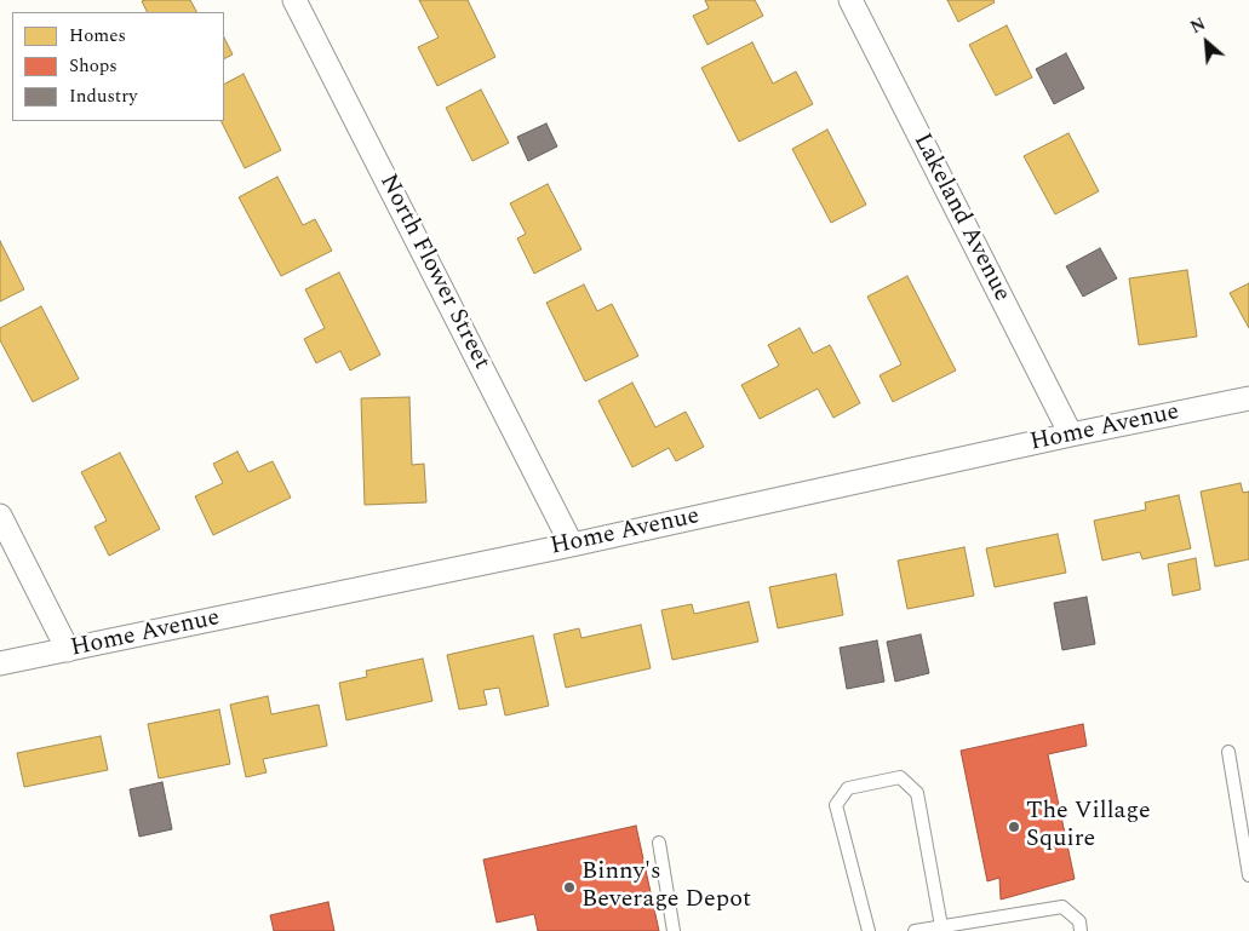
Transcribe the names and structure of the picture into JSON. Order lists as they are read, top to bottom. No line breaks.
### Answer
{"streets":{"street":["Lakeland Avenue","North Flower Street","Home Avenue"]},"crossings":[["Lakeland Avenue","Home Avenue"],["North Flower Street","Home Avenue"]],"places":["The Village Squire","Binny's Beverage Depot"],"legend":["Homes","Shops","Industry"],"north":"top left"}
